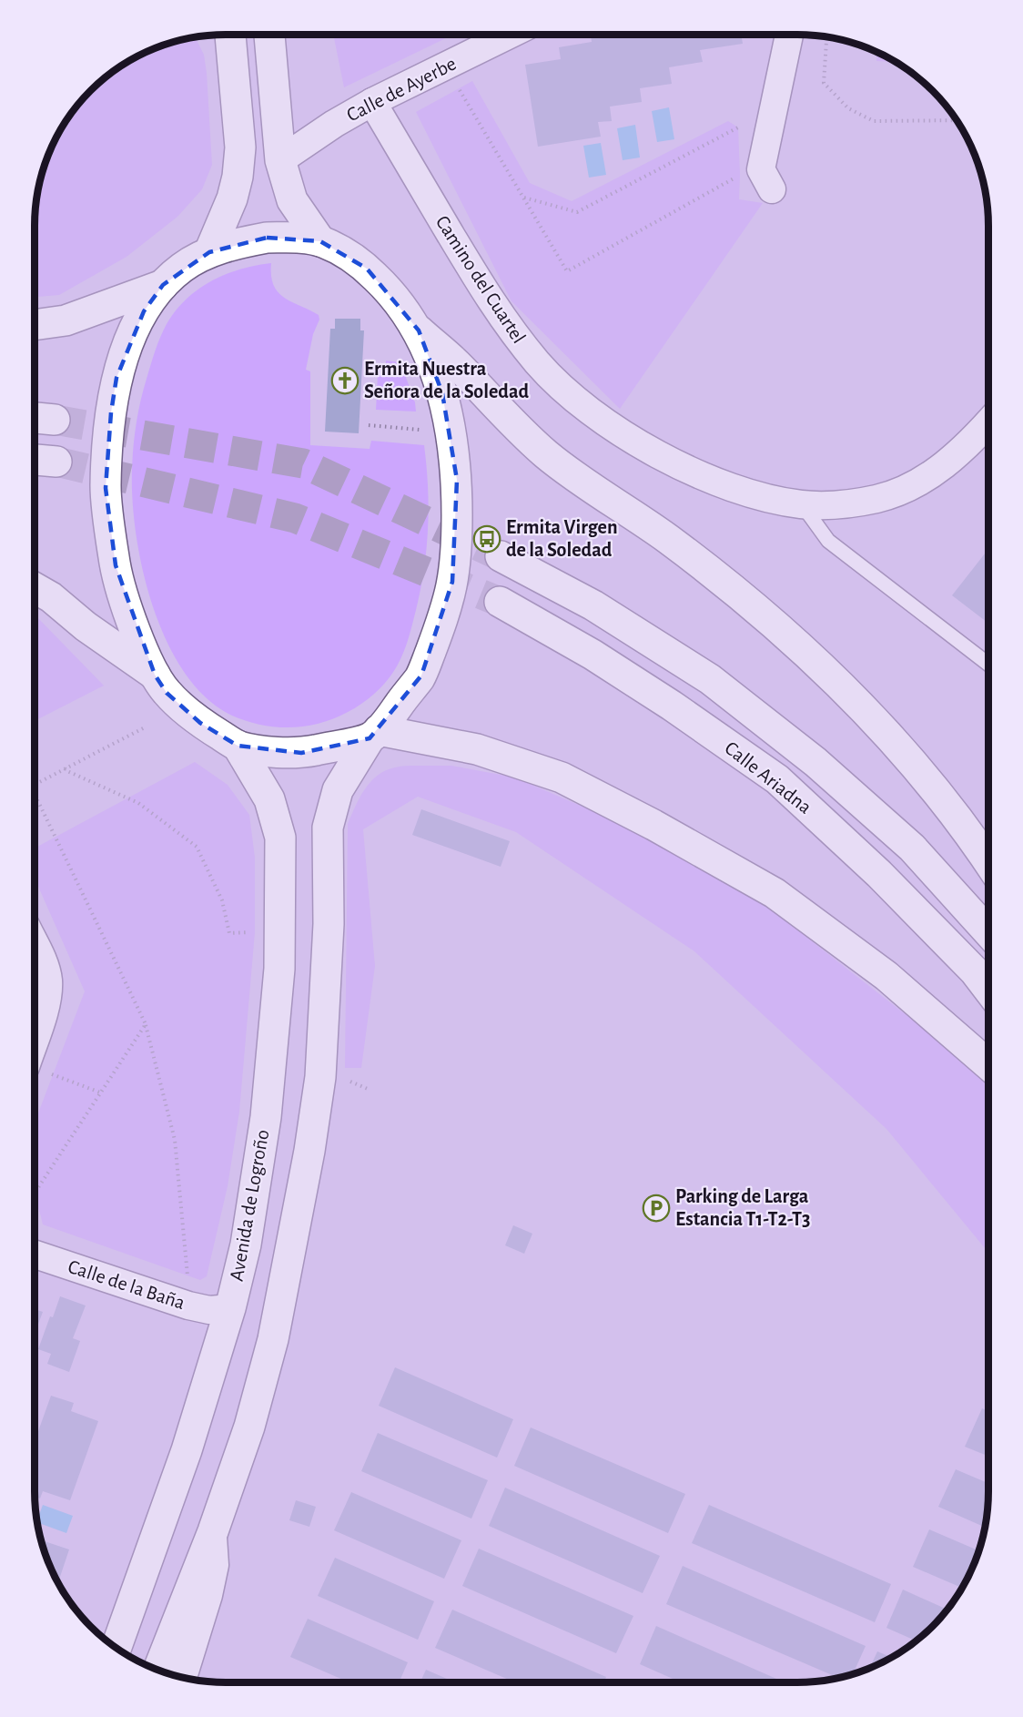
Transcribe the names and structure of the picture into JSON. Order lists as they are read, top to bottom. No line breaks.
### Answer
{"streets":{"main road":["Calle Ariadna","Avenida de Logroño"],"street":["Calle de Ayerbe","Camino del Cuartel","Calle de la Baña"]},"crossings":[["Calle de Ayerbe","Camino del Cuartel"],["Avenida de Logroño","Calle de la Baña"]],"places":{"church":["Ermita Nuestra Señora de la Soledad"],"bus stop":["Ermita Virgen de la Soledad"],"parking":["Parking de Larga Estancia T1-T2-T3"]}}
